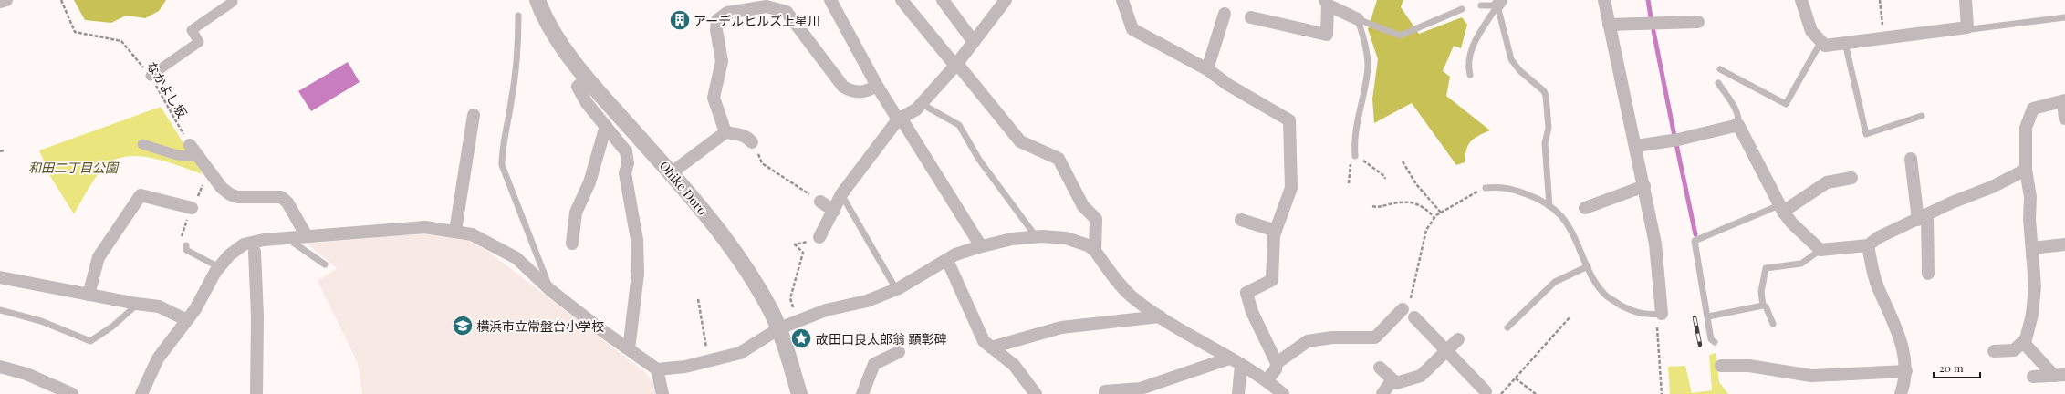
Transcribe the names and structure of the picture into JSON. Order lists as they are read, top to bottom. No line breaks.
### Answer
{"streets":{"street":["Ohike Doro"],"path":["なかよし坂"]},"parks":["和田二丁目公園"],"places":{"building":["アーデルヒルズ上星川"],"school or university":["横浜市立常盤台小学校"],"place":["故田口良太郎翁 顕彰碑"]},"scale_bar":"20 m"}
